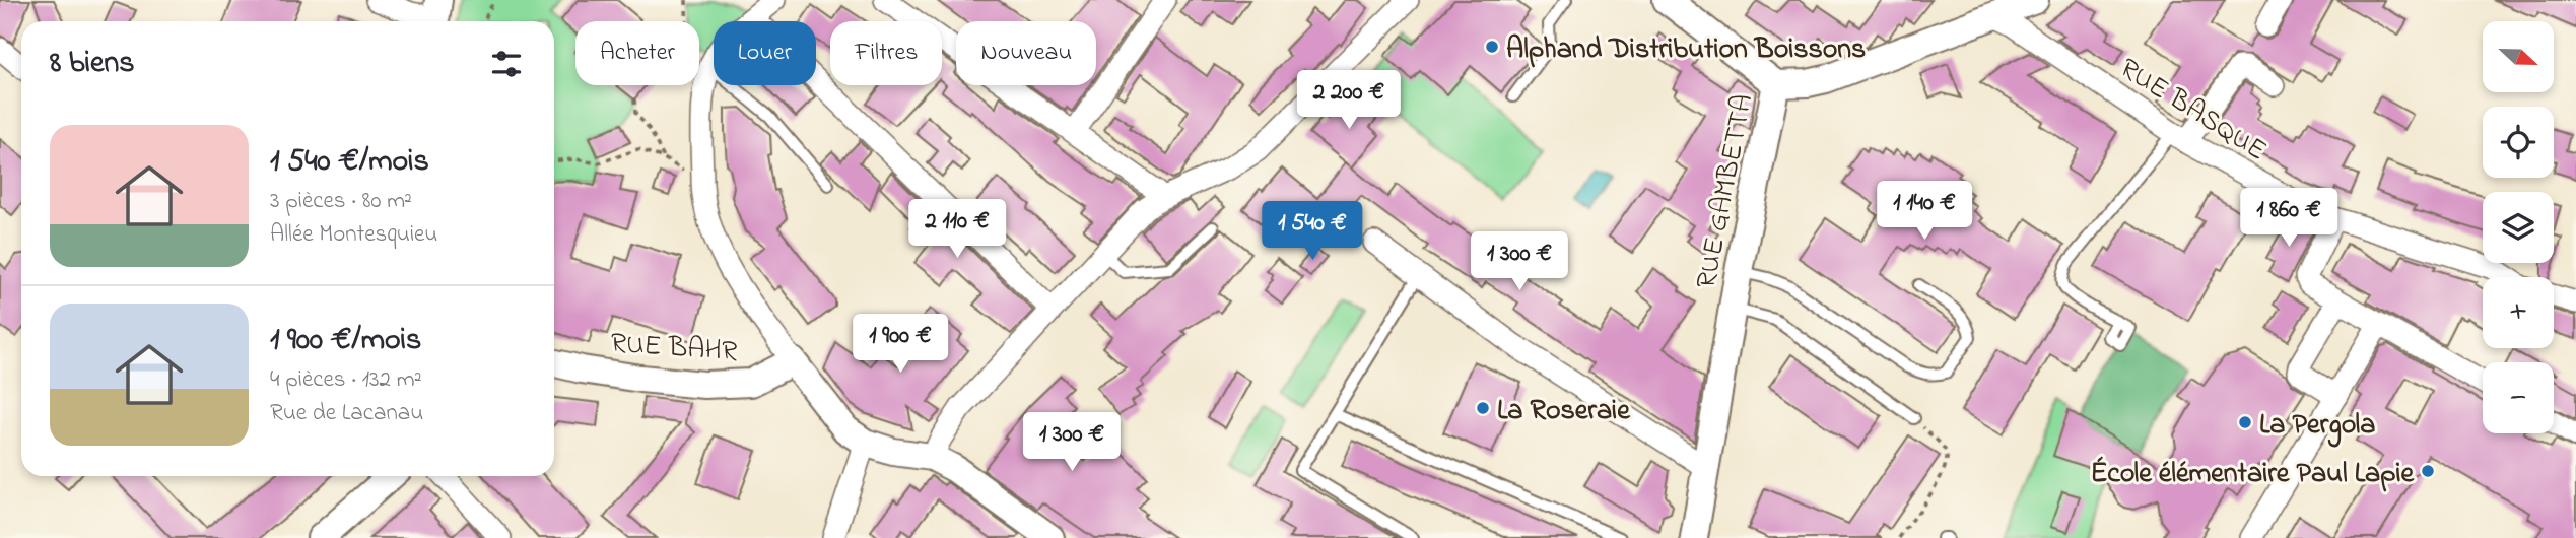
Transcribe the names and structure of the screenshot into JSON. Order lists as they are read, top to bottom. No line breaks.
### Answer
{"streets":{"street":["RUE BASQUE","RUE GAMBETTA","RUE BAHR"]},"crossings":[["RUE BASQUE","RUE GAMBETTA"]],"places":["Alphand Distribution Boissons","La Roseraie","La Pergola","École élémentaire Paul Lapie"],"north":"right","page":{"map_buttons":["+","−"],"chip":["Acheter","Louer","Filtres","Nouveau"],"heading":"8 biens","price":["2 200 €","1 140 €","1 860 €","2 110 €","1 540 €","1 300 €","1 900 €","1 300 €"],"list":[{"name":"1 540 €/mois","note":"3 pièces · 80 m² · Allée Montesquieu"},{"name":"1 900 €/mois","note":"4 pièces · 132 m² · Rue de Lacanau"}]}}
